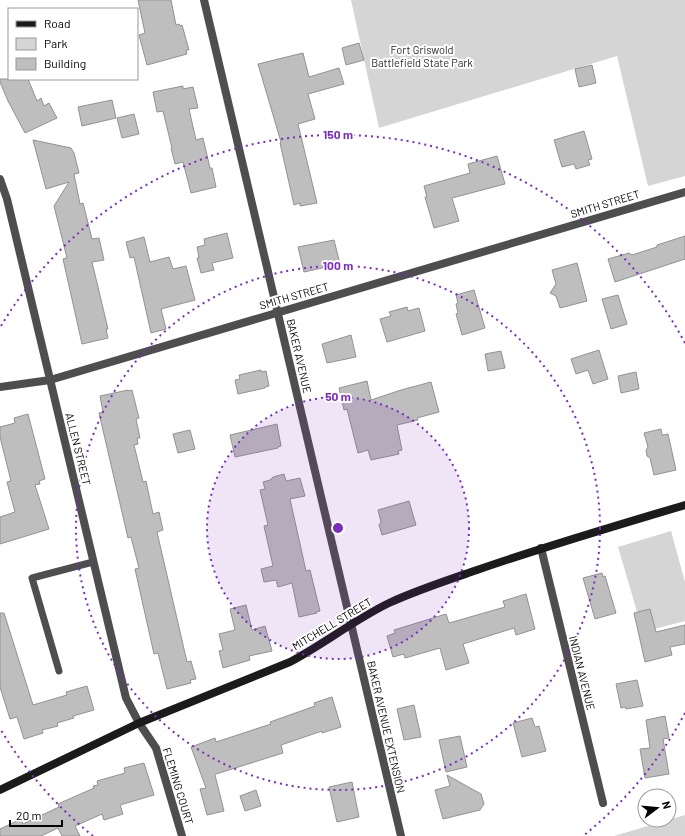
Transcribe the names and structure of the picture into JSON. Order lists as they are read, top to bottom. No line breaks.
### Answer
{"streets":{"main road":["MITCHELL STREET"],"street":["SMITH STREET","BAKER AVENUE","ALLEN STREET","INDIAN AVENUE","BAKER AVENUE EXTENSION","FLEMING COURT"]},"crossings":[["SMITH STREET","BAKER AVENUE"],["SMITH STREET","ALLEN STREET"],["BAKER AVENUE","MITCHELL STREET"],["BAKER AVENUE","BAKER AVENUE EXTENSION"],["ALLEN STREET","MITCHELL STREET"],["ALLEN STREET","FLEMING COURT"],["MITCHELL STREET","INDIAN AVENUE"],["MITCHELL STREET","BAKER AVENUE EXTENSION"],["MITCHELL STREET","FLEMING COURT"]],"parks":["Fort Griswold Battlefield State Park"],"legend":["Road","Park","Building"],"scale_bar":"20 m","north":"right","rings":["150 m","100 m","50 m"]}
